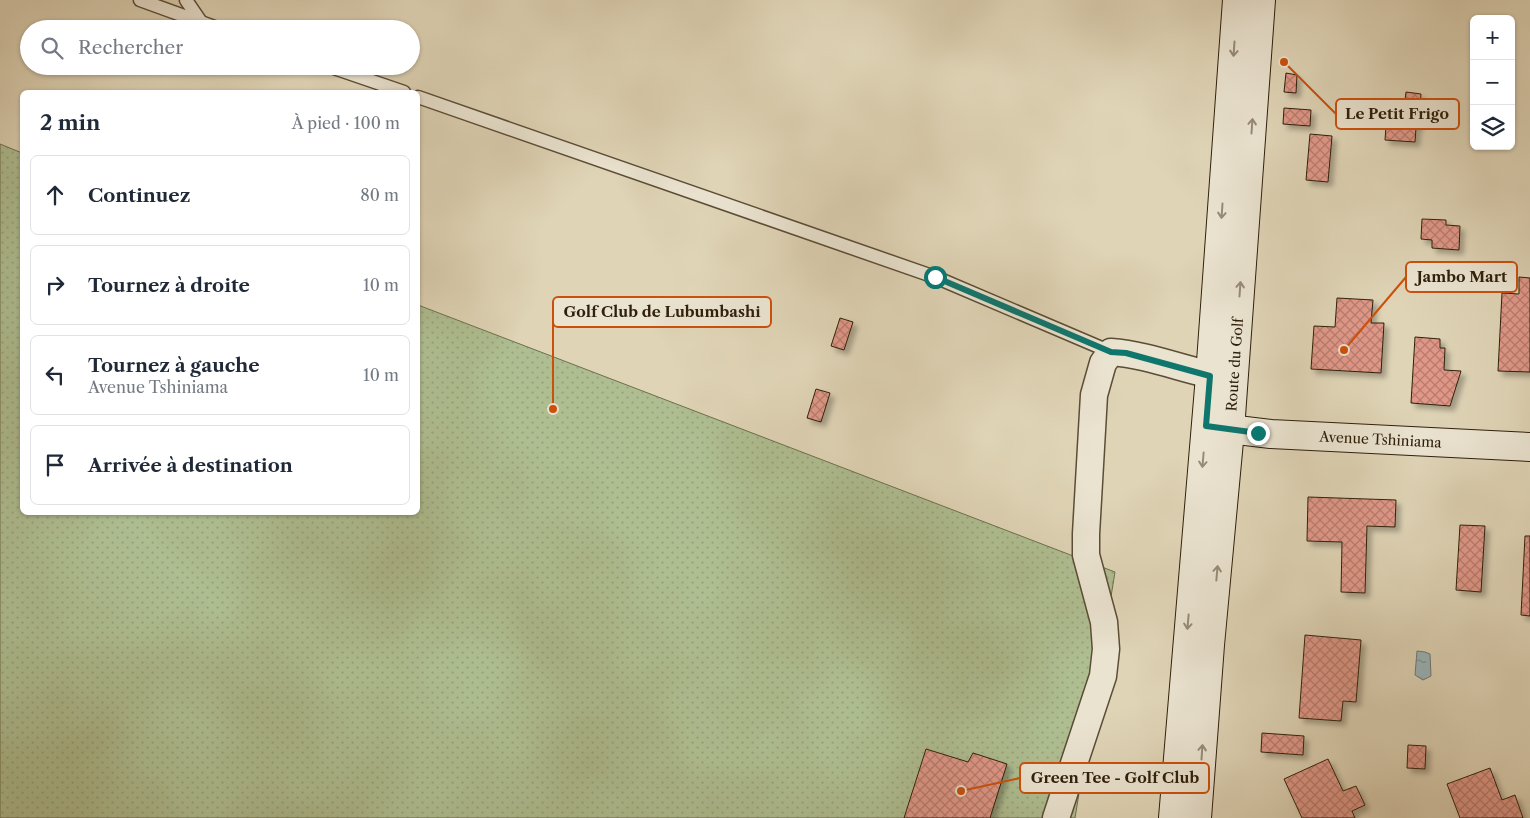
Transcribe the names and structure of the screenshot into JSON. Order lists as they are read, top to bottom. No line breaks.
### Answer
{"streets":{"main road":["Route du Golf","Avenue Tshiniama"]},"crossings":[["Route du Golf","Avenue Tshiniama"]],"places":["Le Petit Frigo","Jambo Mart","Golf Club de Lubumbashi","Green Tee - Golf Club"],"page":{"map_buttons":["+","−"],"search":"Rechercher","heading":["2 min","À pied · 100 m"],"list":[["Continuez","80 m"],["Tournez à droite","10 m"],["Tournez à gauche","Avenue Tshiniama","10 m"],"Arrivée à destination"]}}
